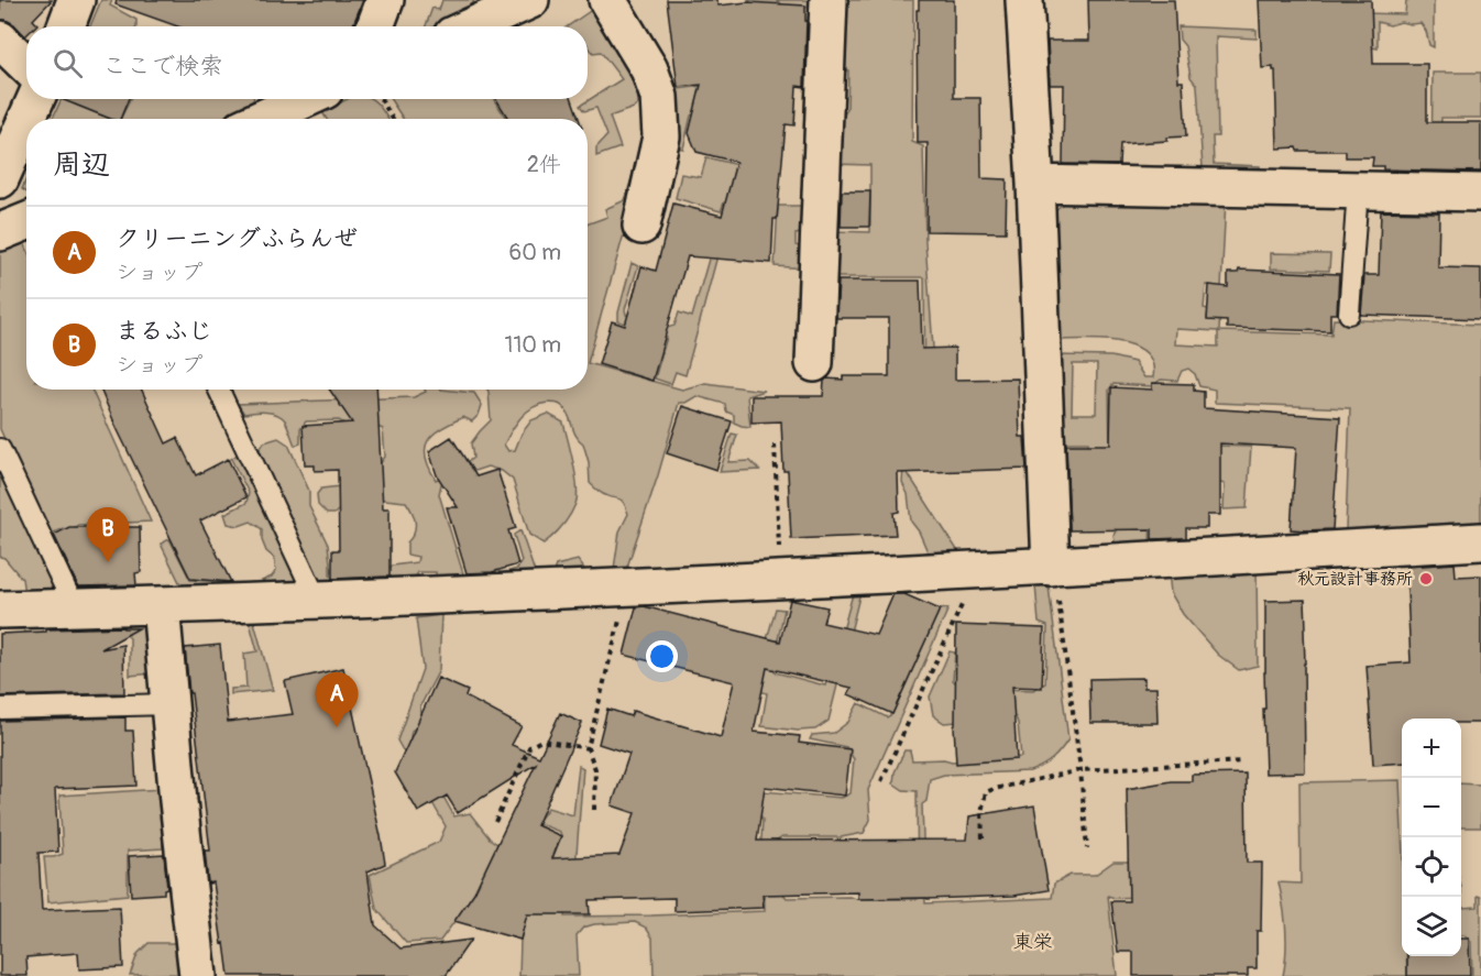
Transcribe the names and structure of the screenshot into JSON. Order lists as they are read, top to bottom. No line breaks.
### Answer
{"districts":["東栄"],"places":["秋元設計事務所"],"page":{"search":"ここで検索","heading":["周辺","2件"],"list":[{"mark":"A","name":"クリーニングふらんぜ","note":"ショップ","value":"60 m"},{"mark":"B","name":"まるふじ","note":"ショップ","value":"110 m"}],"pins":["B","A"],"map_buttons":["+","−"]}}
